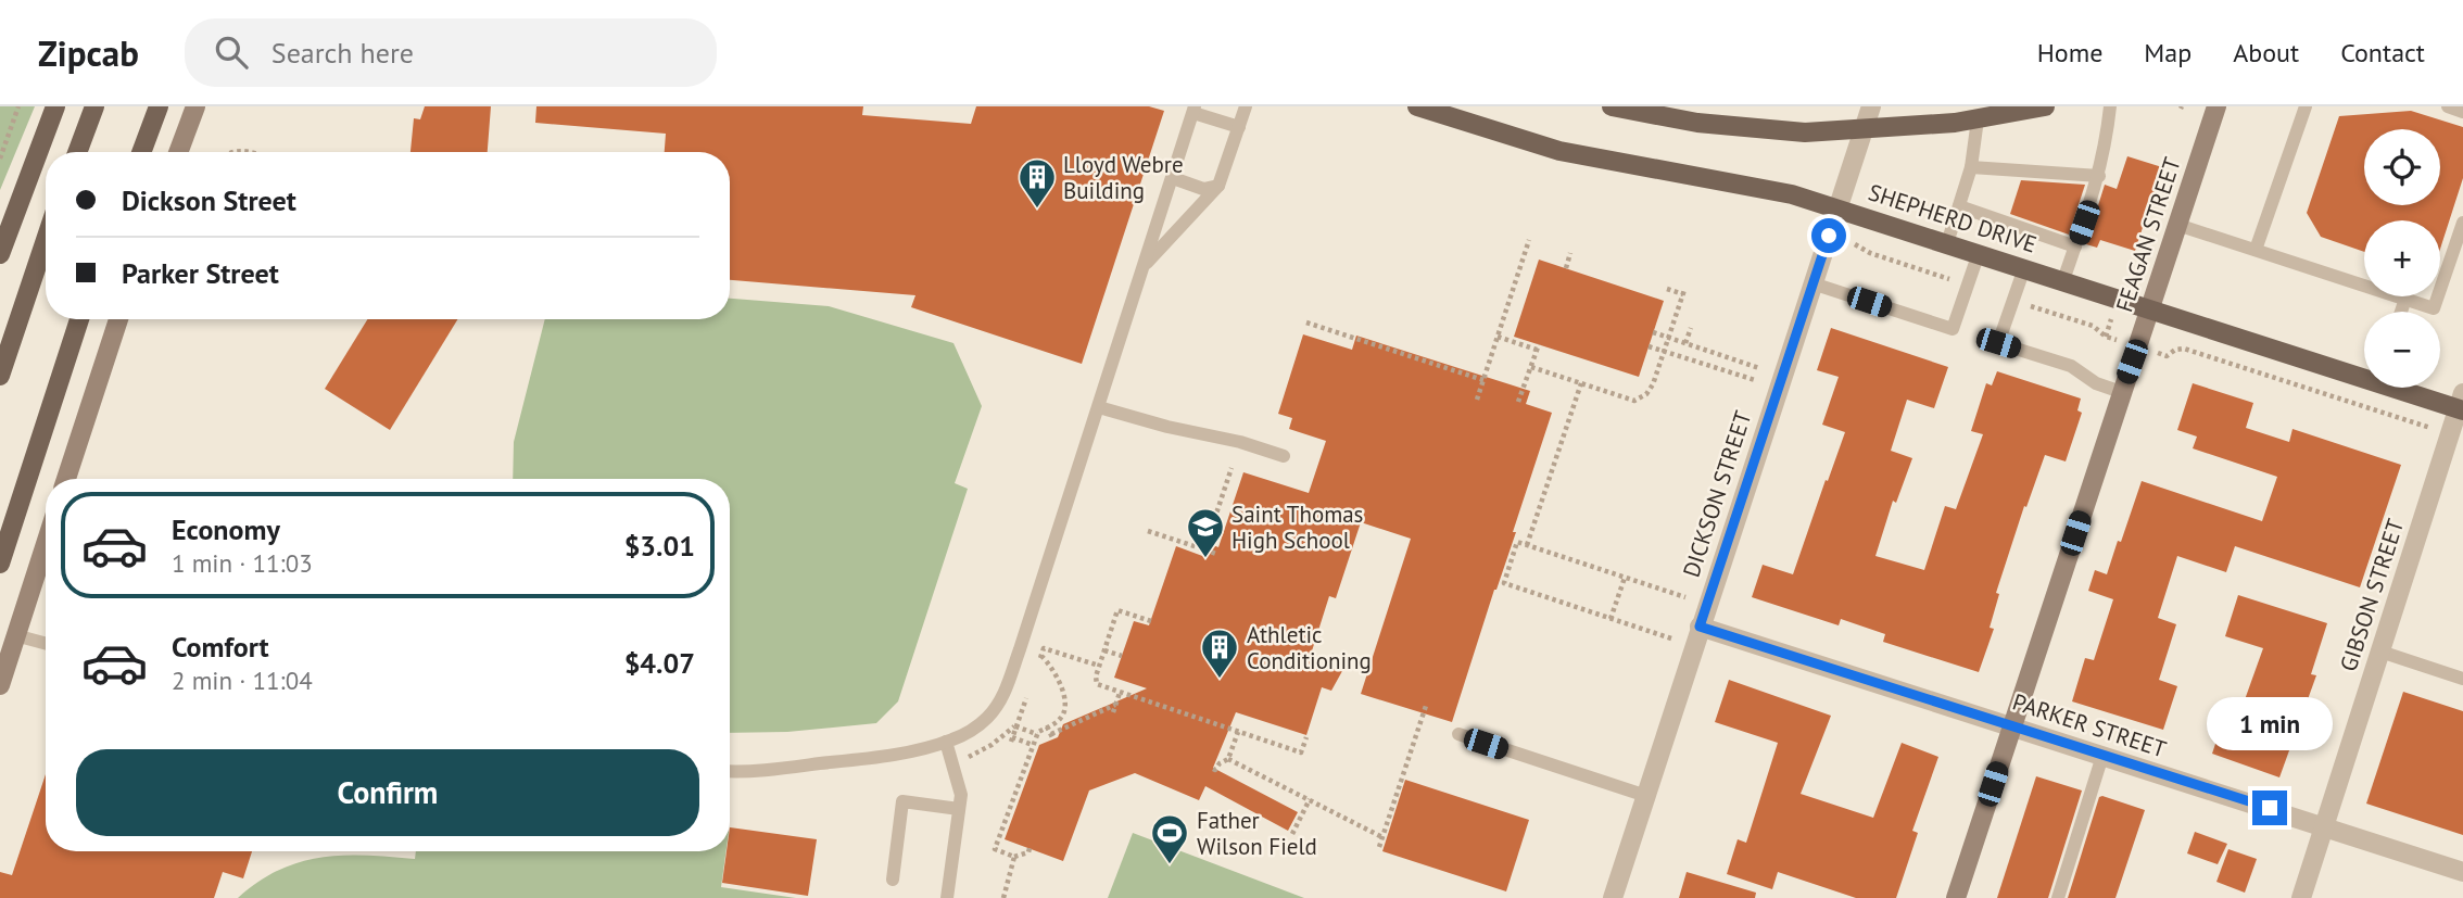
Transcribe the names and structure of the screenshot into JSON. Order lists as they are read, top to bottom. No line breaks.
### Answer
{"streets":{"main road":["SHEPHERD DRIVE"],"street":["FEAGAN STREET","DICKSON STREET","GIBSON STREET","PARKER STREET"]},"crossings":[["SHEPHERD DRIVE","FEAGAN STREET"],["SHEPHERD DRIVE","DICKSON STREET"],["SHEPHERD DRIVE","GIBSON STREET"],["FEAGAN STREET","PARKER STREET"],["DICKSON STREET","PARKER STREET"],["GIBSON STREET","PARKER STREET"]],"places":{"building":["Lloyd Webre Building","Athletic Conditioning"],"school or university":["Saint Thomas High School"],"sports":["Father Wilson Field"]},"page":{"header":"Zipcab","search":"Search here","nav":["Home","Map","About","Contact"],"map_buttons":["+","−"],"banner":["Dickson Street","Parker Street"],"list":[{"name":"Economy","note":"1 min · 11:03","value":"$3.01"},{"name":"Comfort","note":"2 min · 11:04","value":"$4.07"}],"bubble":"1 min","buttons":"Confirm"}}
